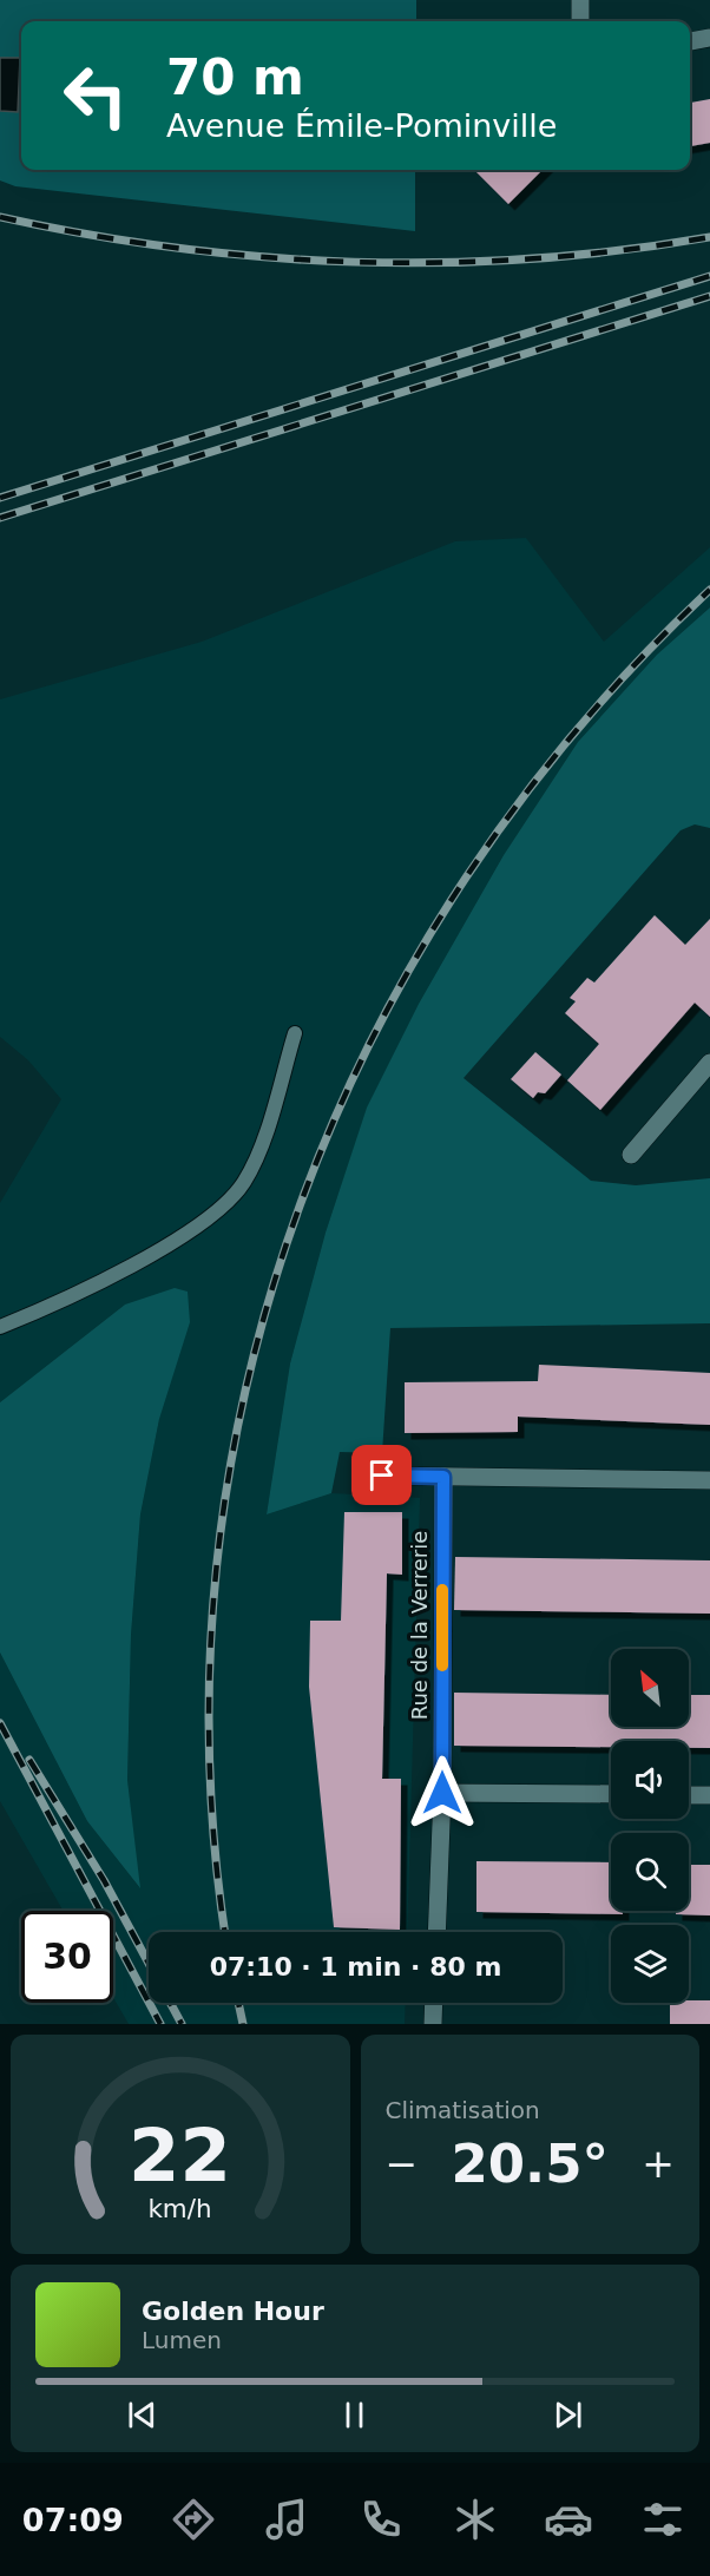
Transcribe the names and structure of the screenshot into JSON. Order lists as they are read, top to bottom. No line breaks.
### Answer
{"streets":{"street":["Rue de la Verrerie"]},"north":"top left","page":{"turn":["70 m","Avenue Émile-Pominville"],"limit":"30","trip":"07:10 · 1 min · 80 m","tile":"Climatisation","heat":["−","20.5°","+"],"song":["Golden Hour","Lumen"],"tabs":"07:09","gauge":["22","km/h"]}}
